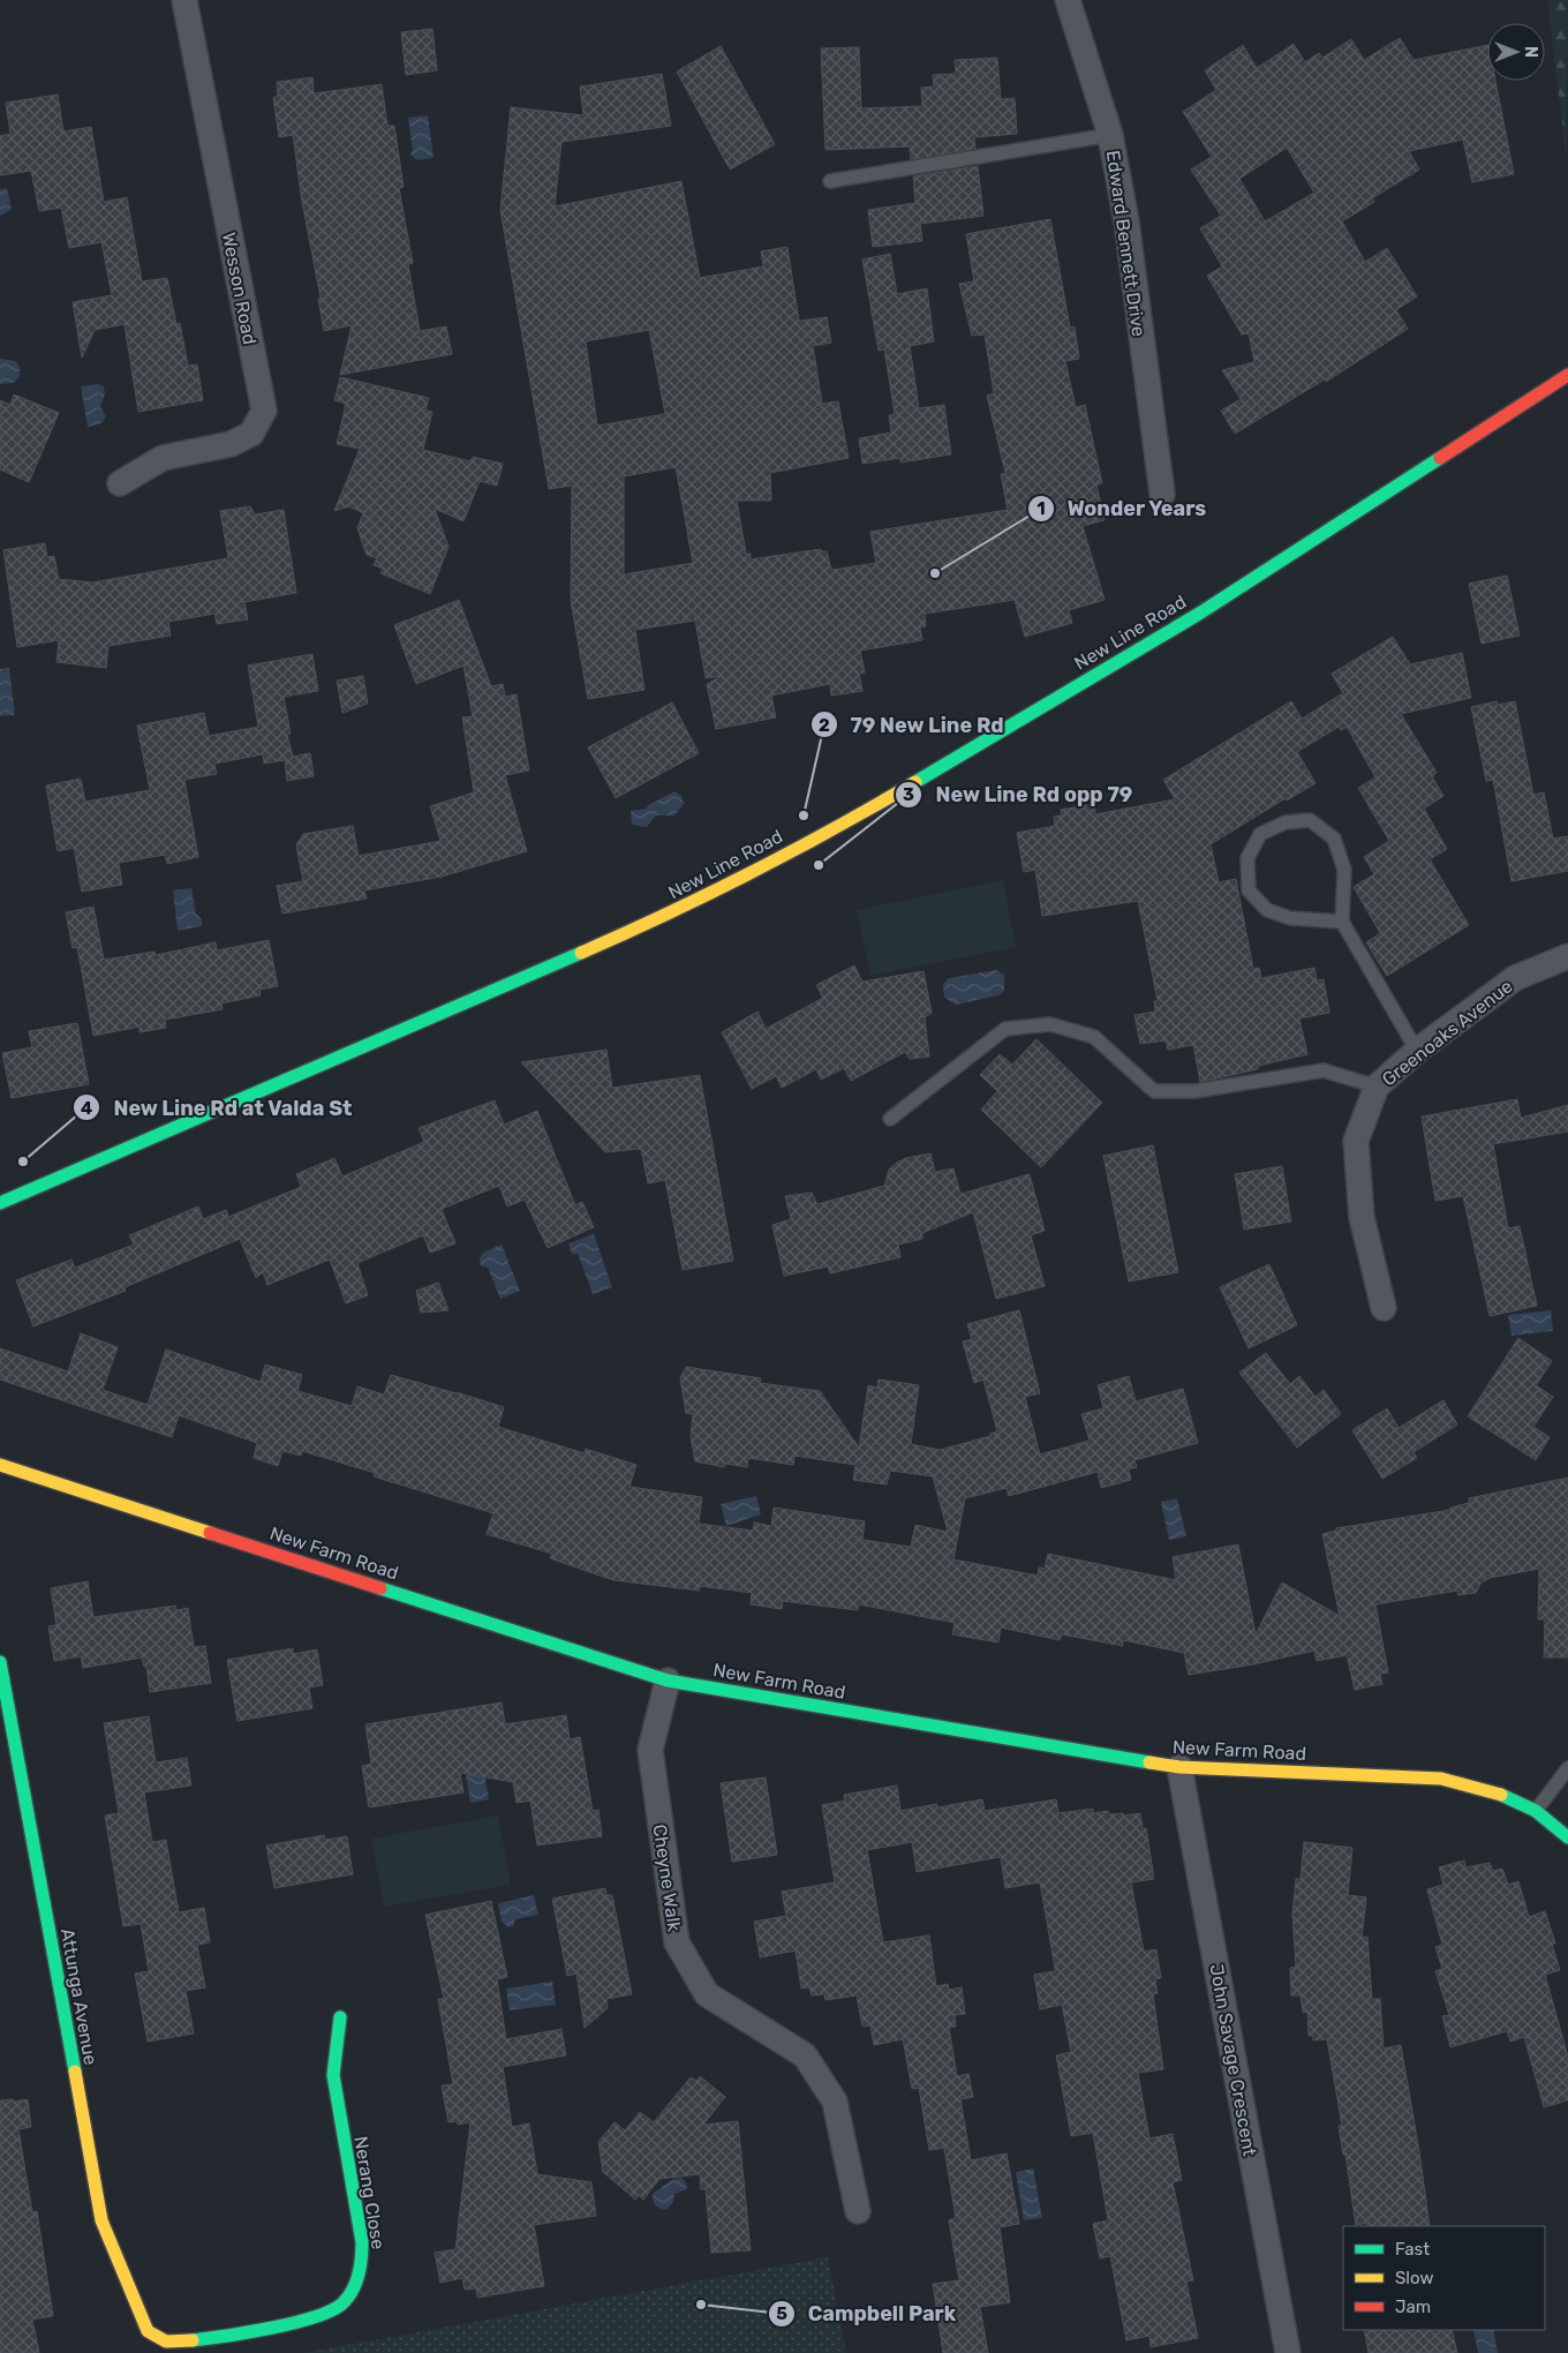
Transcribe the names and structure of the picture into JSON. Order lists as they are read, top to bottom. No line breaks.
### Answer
{"streets":{"street":["Edward Bennett Drive","Wesson Road","New Line Road","Greenoaks Avenue","New Farm Road","Cheyne Walk","Attunga Avenue","John Savage Crescent","Nerang Close"]},"crossings":[["New Farm Road","Cheyne Walk"],["New Farm Road","John Savage Crescent"],["Attunga Avenue","Nerang Close"]],"places":["Wonder Years","79 New Line Rd","New Line Rd opp 79","New Line Rd at Valda St","Campbell Park"],"legend":["Fast","Slow","Jam"],"north":"right"}
